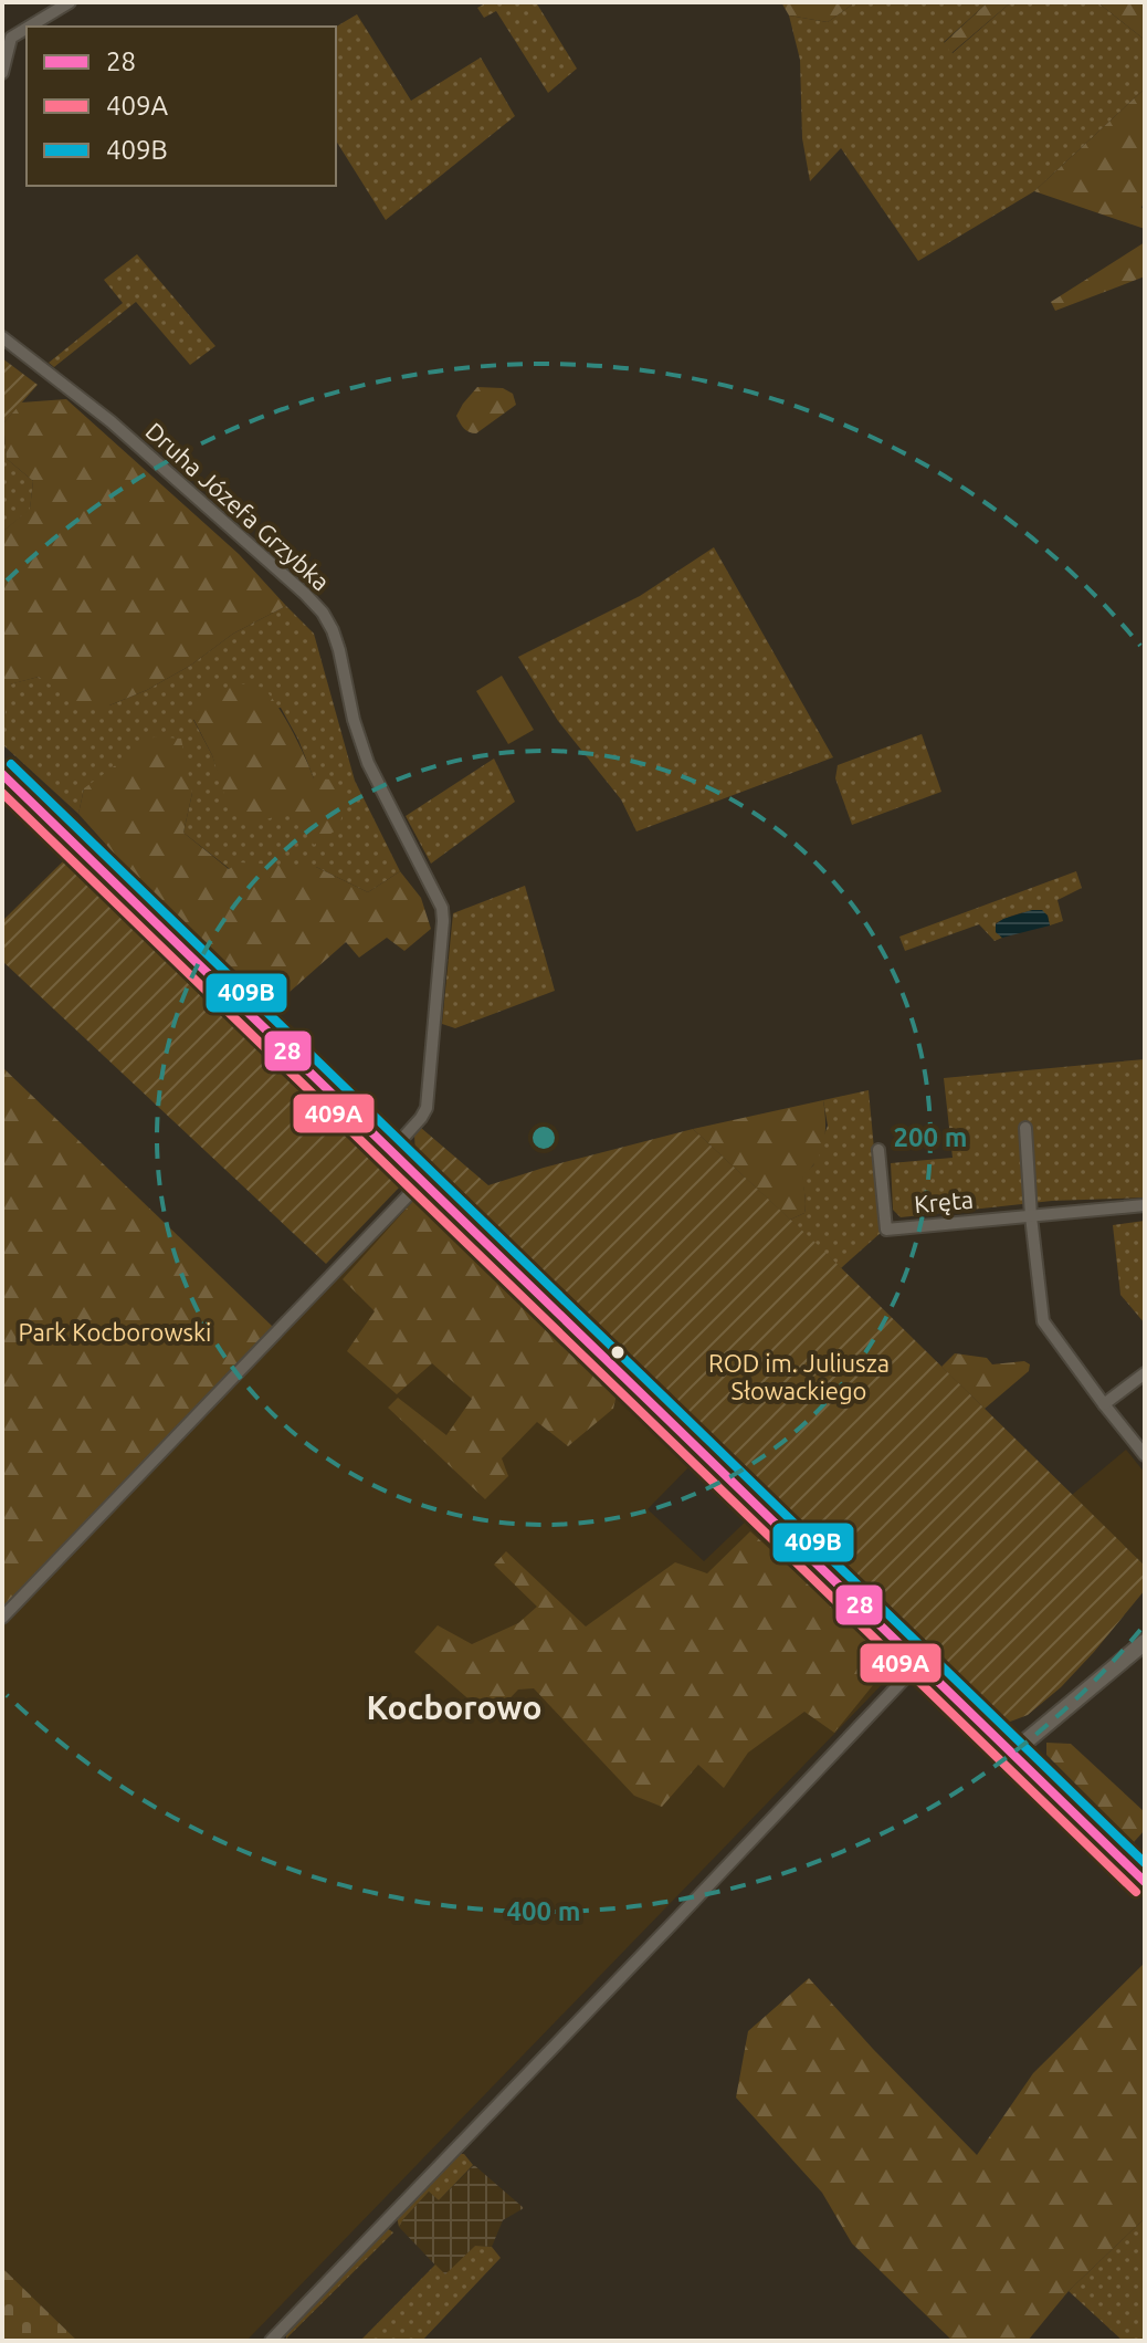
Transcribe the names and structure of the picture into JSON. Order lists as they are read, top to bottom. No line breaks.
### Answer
{"streets":{"street":["Druha Józefa Grzybka","Kręta"]},"districts":["Kocborowo"],"parks":["Park Kocborowski","ROD im. Juliusza Słowackiego"],"lines":["transit line 409B","transit line 28","transit line 409A"],"legend":["28","409A","409B"],"rings":["200 m","400 m"]}
